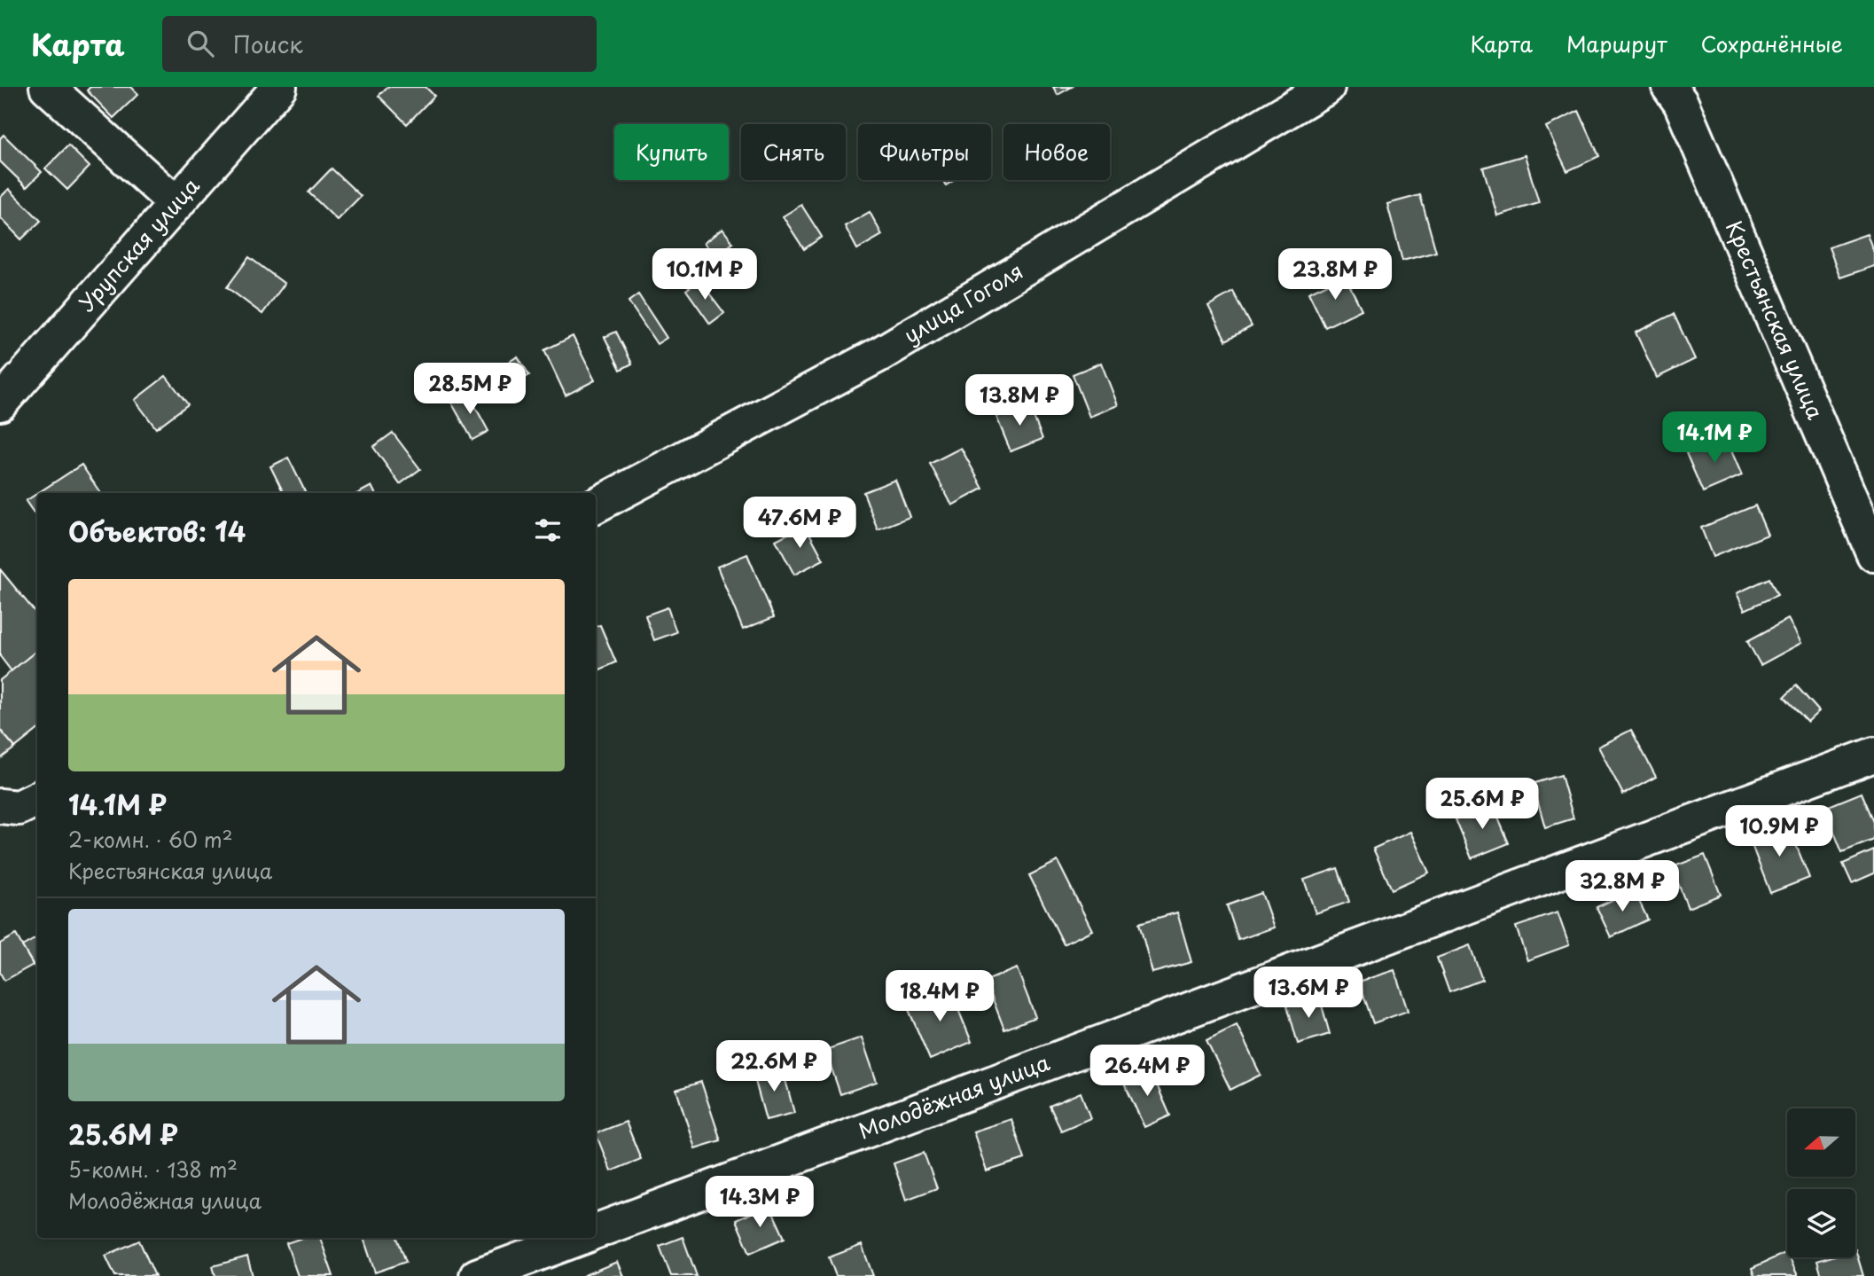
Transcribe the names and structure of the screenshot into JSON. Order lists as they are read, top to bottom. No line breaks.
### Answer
{"streets":{"street":["Урупская улица","улица Гоголя","Крестьянская улица","Молодёжная улица"]},"north":"left","page":{"header":"Карта","search":"Поиск","nav":["Карта","Маршрут","Сохранённые"],"chip":["Купить","Снять","Фильтры","Новое"],"price":["10.1M ₽","23.8M ₽","28.5M ₽","13.8M ₽","14.1M ₽","47.6M ₽","25.6M ₽","10.9M ₽","32.8M ₽","13.6M ₽","18.4M ₽","22.6M ₽","26.4M ₽","14.3M ₽"],"heading":"Объектов: 14","list":[{"name":"14.1M ₽","note":"2-комн. · 60 m² · Крестьянская улица"},{"name":"25.6M ₽","note":"5-комн. · 138 m² · Молодёжная улица"}]}}
